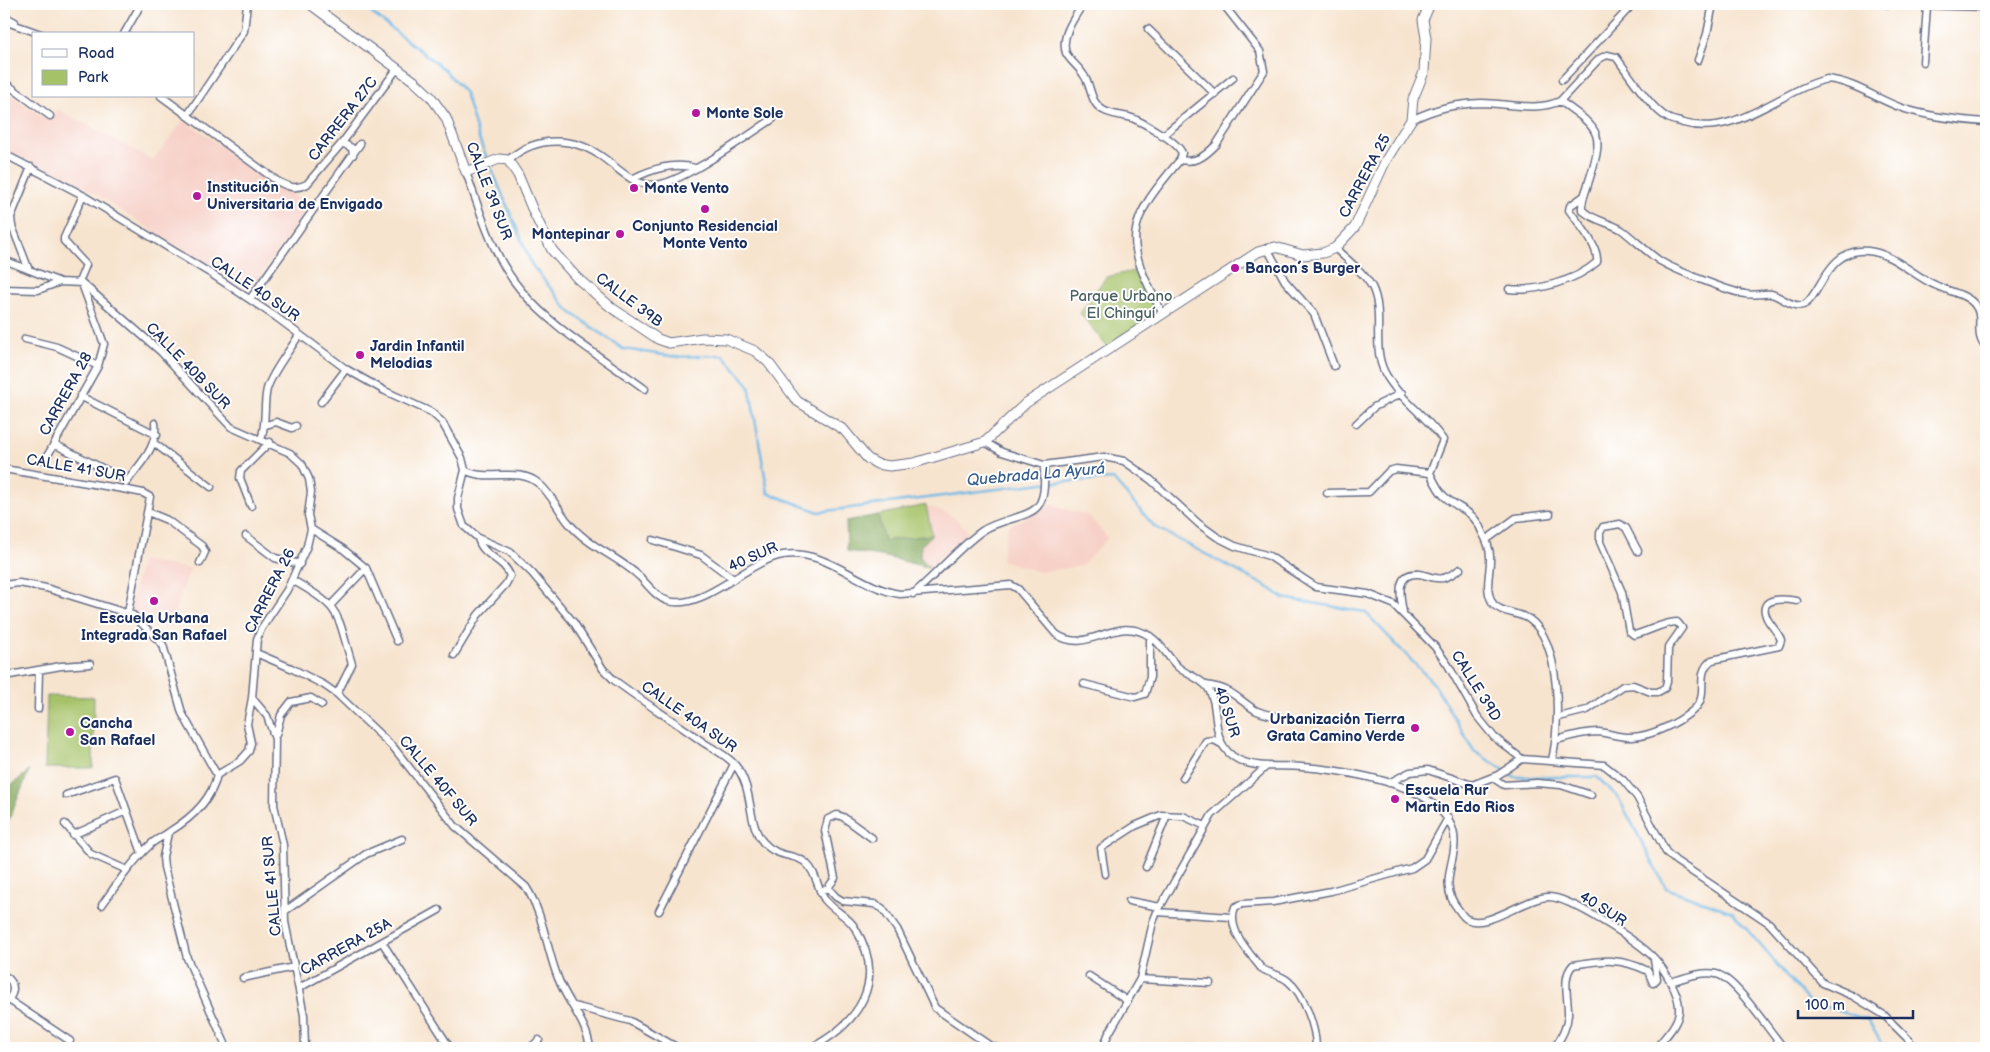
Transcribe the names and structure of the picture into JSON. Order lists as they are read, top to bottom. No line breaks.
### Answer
{"streets":{"street":["CARRERA 27C","CARRERA 25","CALLE 39 SUR","CALLE 40 SUR","CALLE 39B","CALLE 40B SUR","CARRERA 28","CALLE 41 SUR","40 SUR","CARRERA 26","CALLE 39D","CALLE 40A SUR","CALLE 40F SUR","CARRERA 25A"]},"crossings":[["CARRERA 27C","CALLE 39 SUR"],["CALLE 40 SUR","40 SUR"],["CALLE 40 SUR","CALLE 40A SUR"],["CALLE 40B SUR","CARRERA 28"],["CALLE 40B SUR","CARRERA 26"],["CALLE 41 SUR","CARRERA 26"],["CALLE 41 SUR","CARRERA 25A"],["40 SUR","CALLE 40A SUR"],["CARRERA 26","CALLE 40F SUR"]],"water":["Quebrada La Ayurá"],"parks":["Parque Urbano El Chinguí"],"places":["Monte Sole","Monte Vento","Institución Universitaria de Envigado","Conjunto Residencial Monte Vento","Montepinar","Bancon´s Burger","Jardin Infantil Melodias","Escuela Urbana Integrada San Rafael","Urbanización Tierra Grata Camino Verde","Cancha San Rafael","Escuela Rur Martin Edo Rios"],"legend":["Road","Park"],"scale_bar":"100 m"}
